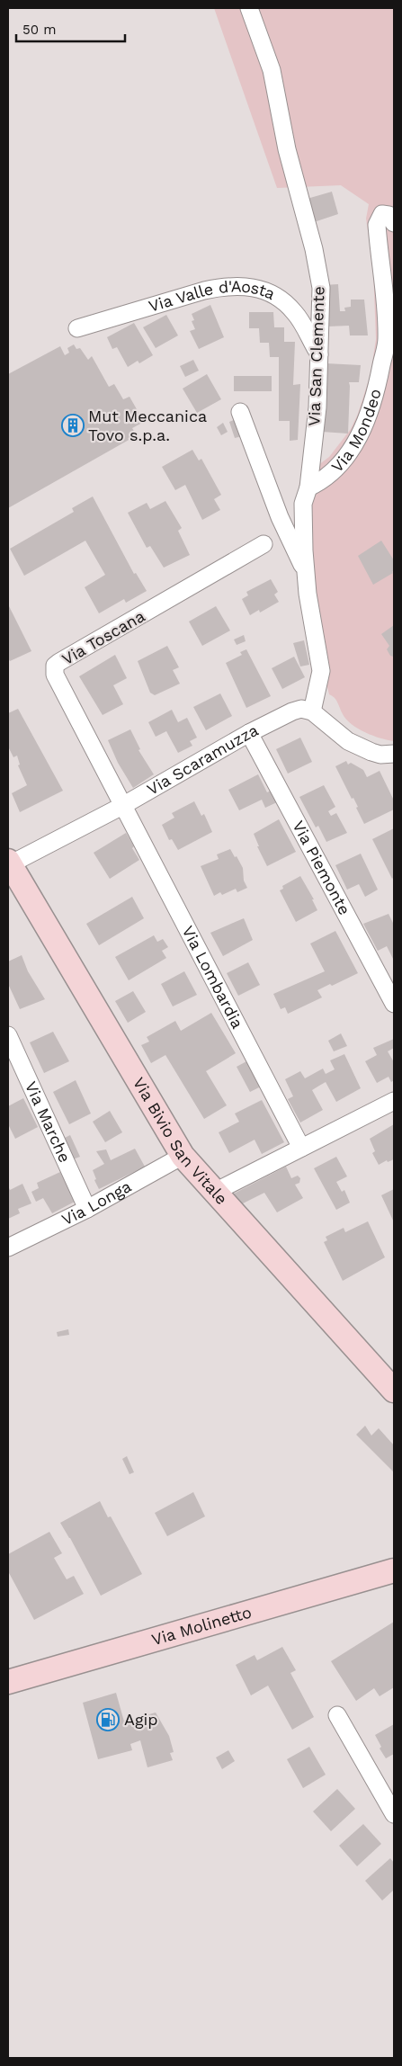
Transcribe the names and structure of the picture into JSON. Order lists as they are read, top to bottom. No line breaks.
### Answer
{"streets":{"main road":["Via Bivio San Vitale","Via Molinetto"],"street":["Via Valle d'Aosta","Via San Clemente","Via Mondeo","Via Toscana","Via Scaramuzza","Via Piemonte","Via Lombardia","Via Marche","Via Longa"]},"crossings":[["Via Valle d'Aosta","Via San Clemente"],["Via San Clemente","Via Mondeo"],["Via San Clemente","Via Scaramuzza"],["Via Toscana","Via Scaramuzza"],["Via Toscana","Via Lombardia"],["Via Scaramuzza","Via Piemonte"],["Via Scaramuzza","Via Lombardia"],["Via Scaramuzza","Via Bivio San Vitale"],["Via Marche","Via Longa"],["Via Bivio San Vitale","Via Longa"]],"places":{"building":["Mut Meccanica Tovo s.p.a."],"fuel station":["Agip"]},"scale_bar":"50 m"}
